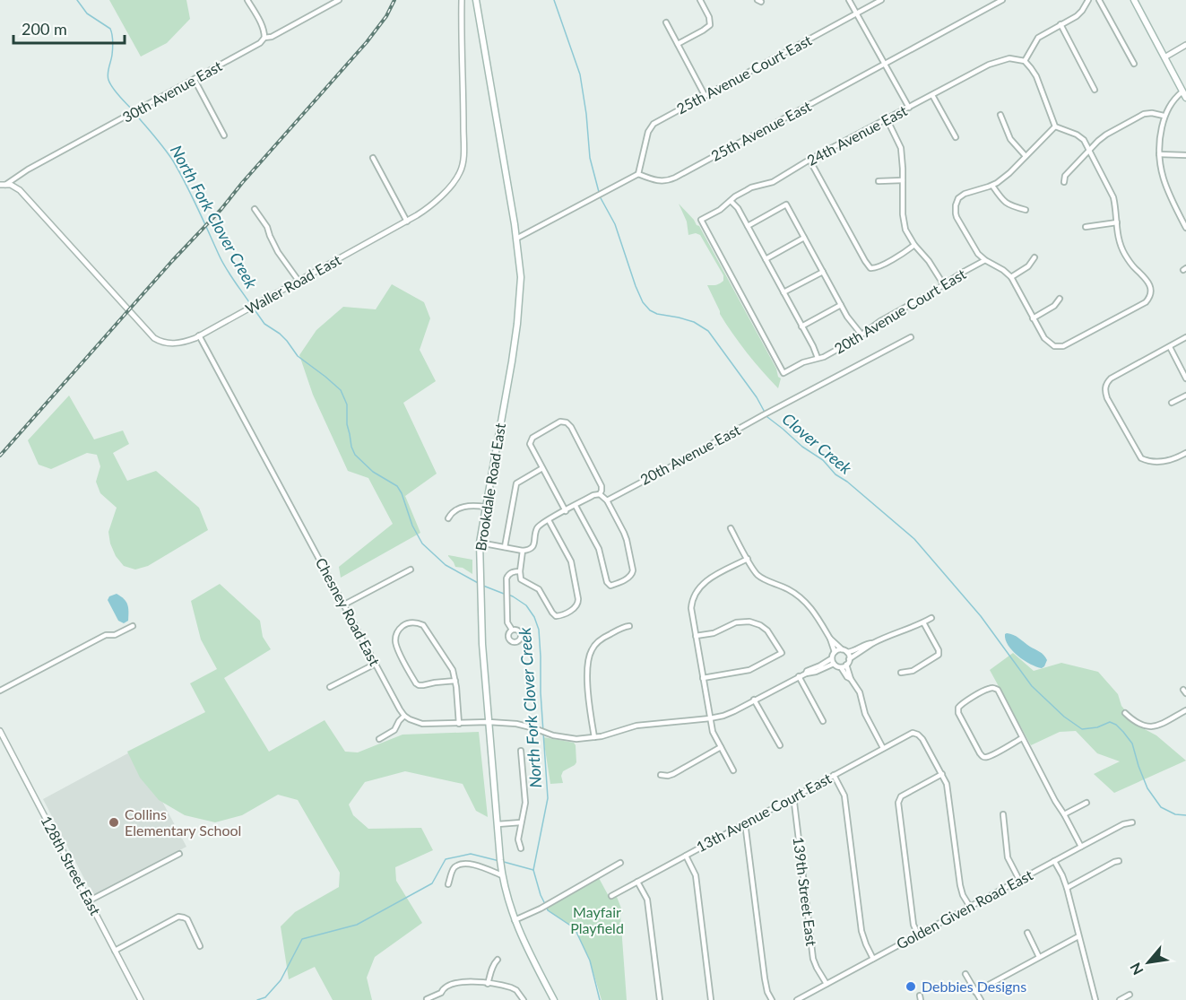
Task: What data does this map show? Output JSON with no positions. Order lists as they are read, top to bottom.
{
  "streets": {
    "main road": ["Brookdale Road East"],
    "street": [
      "25th Avenue Court East",
      "30th Avenue East",
      "25th Avenue East",
      "24th Avenue East",
      "Waller Road East",
      "20th Avenue Court East",
      "20th Avenue East",
      "Chesney Road East",
      "13th Avenue Court East",
      "128th Street East",
      "139th Street East",
      "Golden Given Road East"
    ]
  },
  "crossings": [
    ["25th Avenue Court East", "25th Avenue East"],
    ["30th Avenue East", "Waller Road East"],
    ["24th Avenue East", "20th Avenue Court East"],
    ["Waller Road East", "Chesney Road East"],
    ["13th Avenue Court East", "139th Street East"],
    ["139th Street East", "Golden Given Road East"]
  ],
  "water": ["North Fork Clover Creek", "Clover Creek"],
  "parks": ["Mayfair Playfield"],
  "places": ["Collins Elementary School", "Debbies Designs"],
  "scale_bar": "200 m",
  "north": "bottom left"
}
